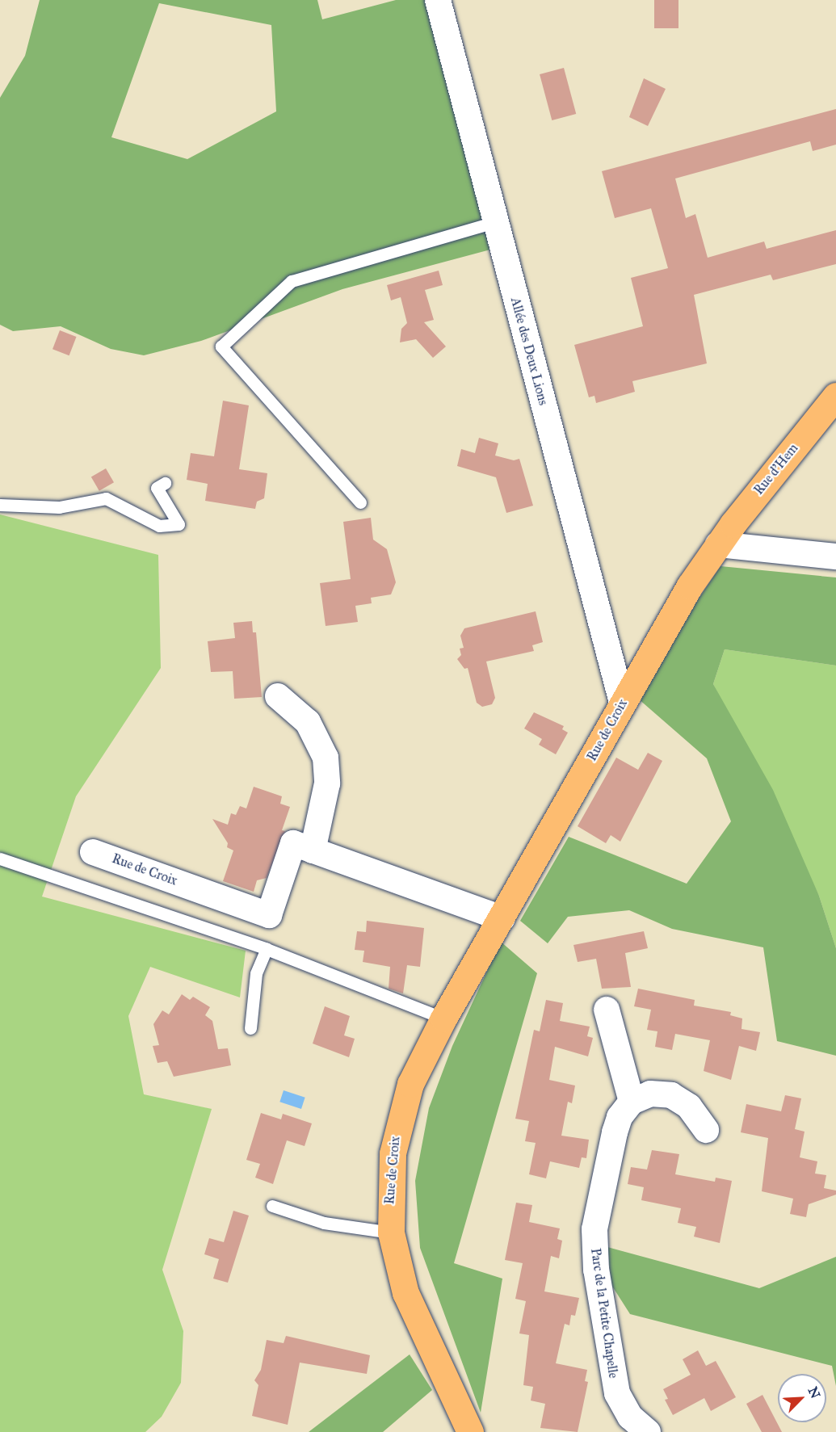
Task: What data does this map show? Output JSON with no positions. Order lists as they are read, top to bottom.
{
  "streets": {
    "main road": ["Rue d'Hem", "Rue de Croix"],
    "street": ["Allée des Deux Lions", "Parc de la Petite Chapelle"]
  },
  "crossings": [
    ["Allée des Deux Lions", "Rue de Croix"],
    ["Rue d'Hem", "Rue de Croix"]
  ],
  "north": "top right"
}
